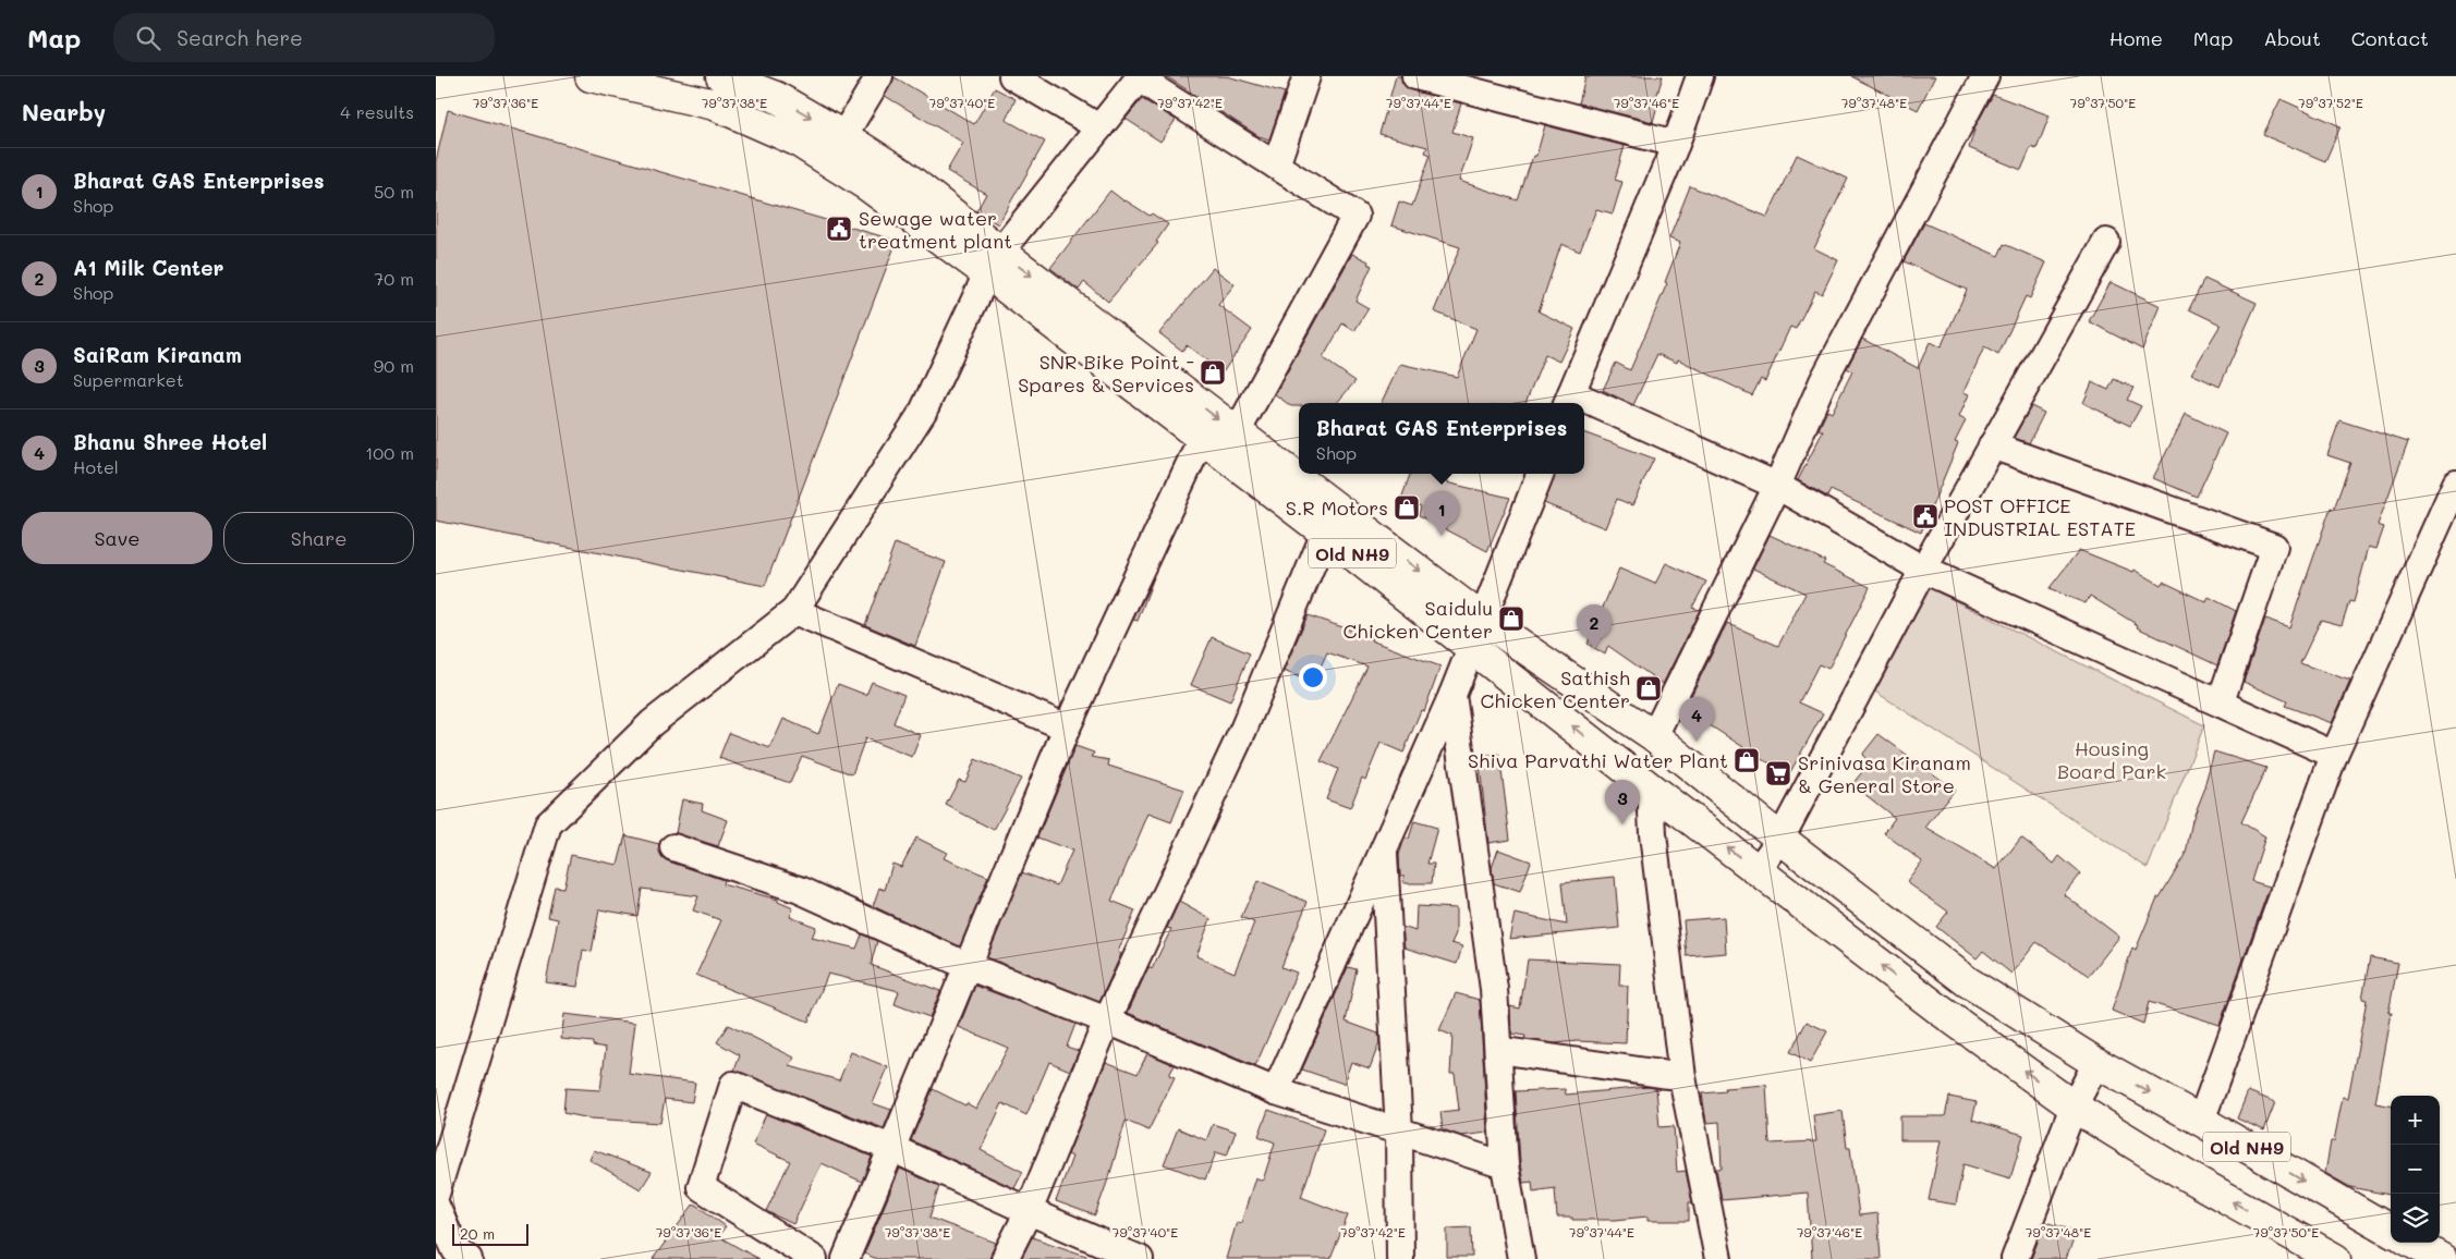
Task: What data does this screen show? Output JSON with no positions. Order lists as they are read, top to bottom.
{
  "streets": {
    "main road": ["Old NH9"]
  },
  "parks": ["Housing Board Park"],
  "places": {
    "public building": ["Sewage water treatment plant", "POST OFFICE INDUSTRIAL ESTATE"],
    "shop": [
      "SNR Bike Point - Spares & Services",
      "S.R Motors",
      "Saidulu Chicken Center",
      "Sathish Chicken Center",
      "Shiva Parvathi Water Plant"
    ],
    "supermarket": ["Srinivasa Kiranam & General Store"]
  },
  "scale_bar": "20 m",
  "page": {
    "header": "Map",
    "search": "Search here",
    "nav": [
      "Home",
      "Map",
      "About",
      "Contact"
    ],
    "heading": ["Nearby", "4 results"],
    "list": [
      {
        "mark": "1",
        "name": "Bharat GAS Enterprises",
        "note": "Shop",
        "value": "50 m"
      },
      {
        "mark": "2",
        "name": "A1 Milk Center",
        "note": "Shop",
        "value": "70 m"
      },
      {
        "mark": "3",
        "name": "SaiRam Kiranam",
        "note": "Supermarket",
        "value": "90 m"
      },
      {
        "mark": "4",
        "name": "Bhanu Shree Hotel",
        "note": "Hotel",
        "value": "100 m"
      }
    ],
    "popup": ["Bharat GAS Enterprises", "Shop"],
    "pins": [
      "1",
      "2",
      "4",
      "3"
    ],
    "buttons": ["Save", "Share"],
    "map_buttons": ["+", "−"],
    "scale": "20 m"
  },
  "coordinates": [
    "79°37'36\"E",
    "79°37'38\"E",
    "79°37'40\"E",
    "79°37'42\"E",
    "79°37'44\"E",
    "79°37'46\"E",
    "79°37'48\"E",
    "79°37'50\"E",
    "79°37'52\"E"
  ]
}
